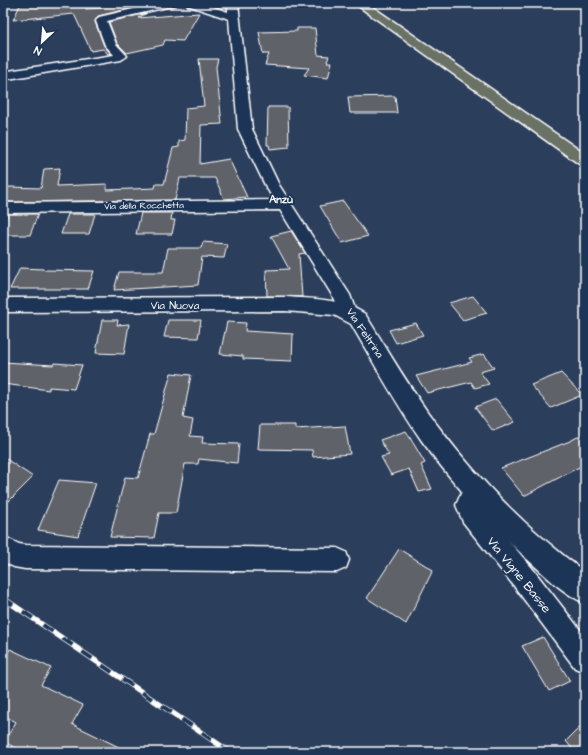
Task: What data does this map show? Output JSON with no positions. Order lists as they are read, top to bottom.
{
  "streets": {
    "street": [
      "Via della Rocchetta",
      "Via Nuova",
      "Via Feltrina",
      "Via Vigne Basse"
    ]
  },
  "crossings": [
    ["Via della Rocchetta", "Via Feltrina"],
    ["Via Nuova", "Via Feltrina"],
    ["Via Feltrina", "Via Vigne Basse"]
  ],
  "districts": ["Anzù"],
  "north": "bottom left"
}
